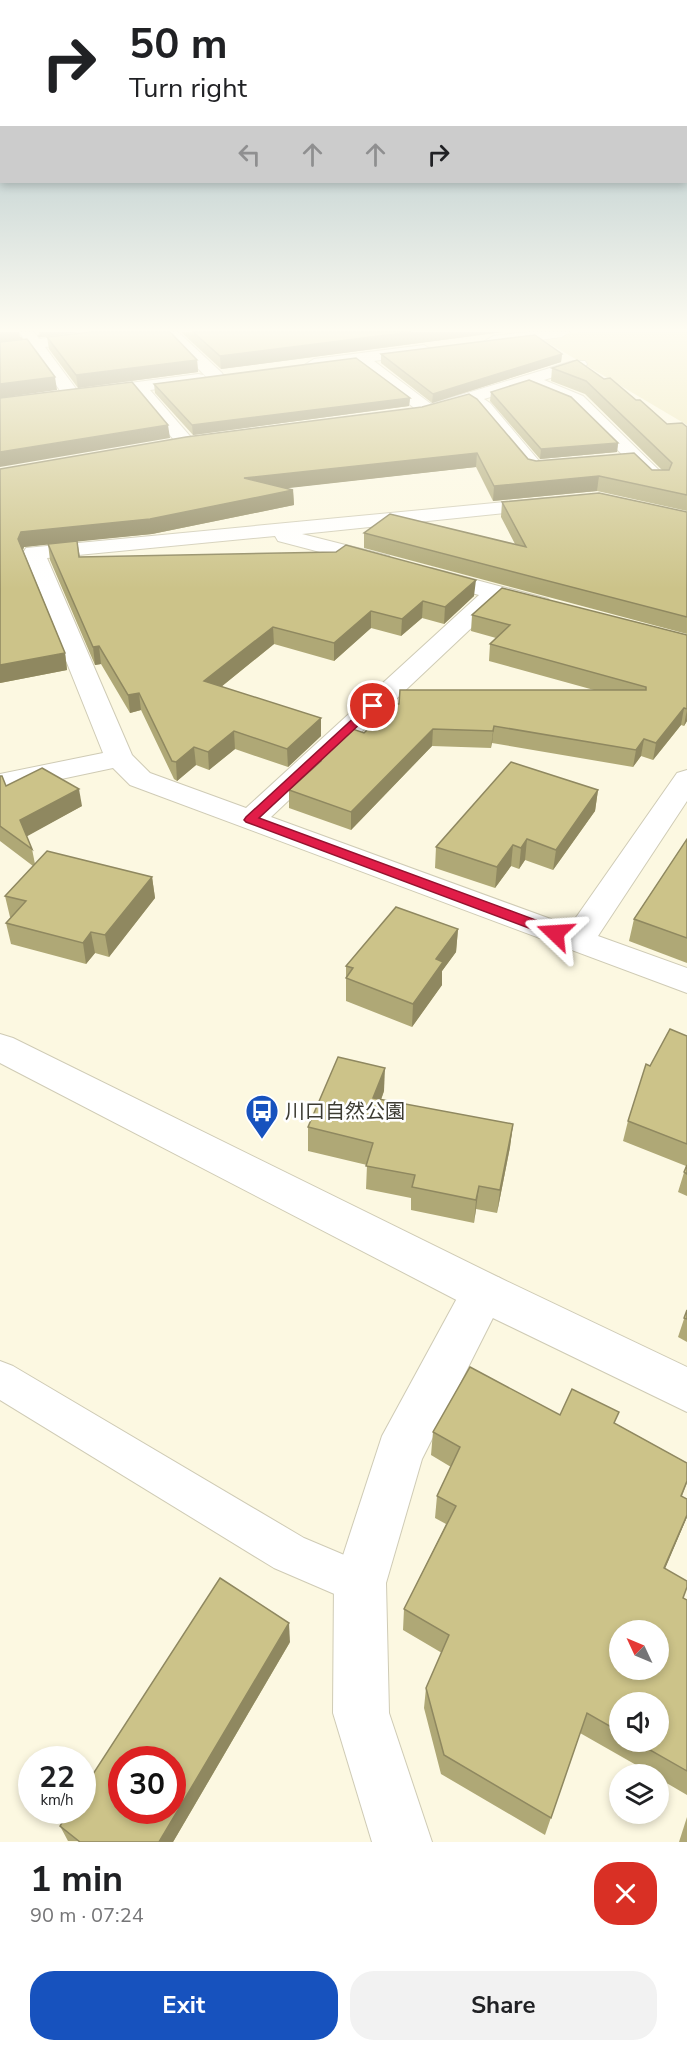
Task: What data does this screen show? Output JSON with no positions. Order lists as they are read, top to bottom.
{
  "places": {
    "bus stop": ["川口自然公園"]
  },
  "north": "top left",
  "page": {
    "turn": ["50 m", "Turn right"],
    "speed": "22 km/h",
    "limit": "30",
    "heading": ["1 min", "90 m · 07:24"],
    "buttons": ["Exit", "Share"]
  }
}
